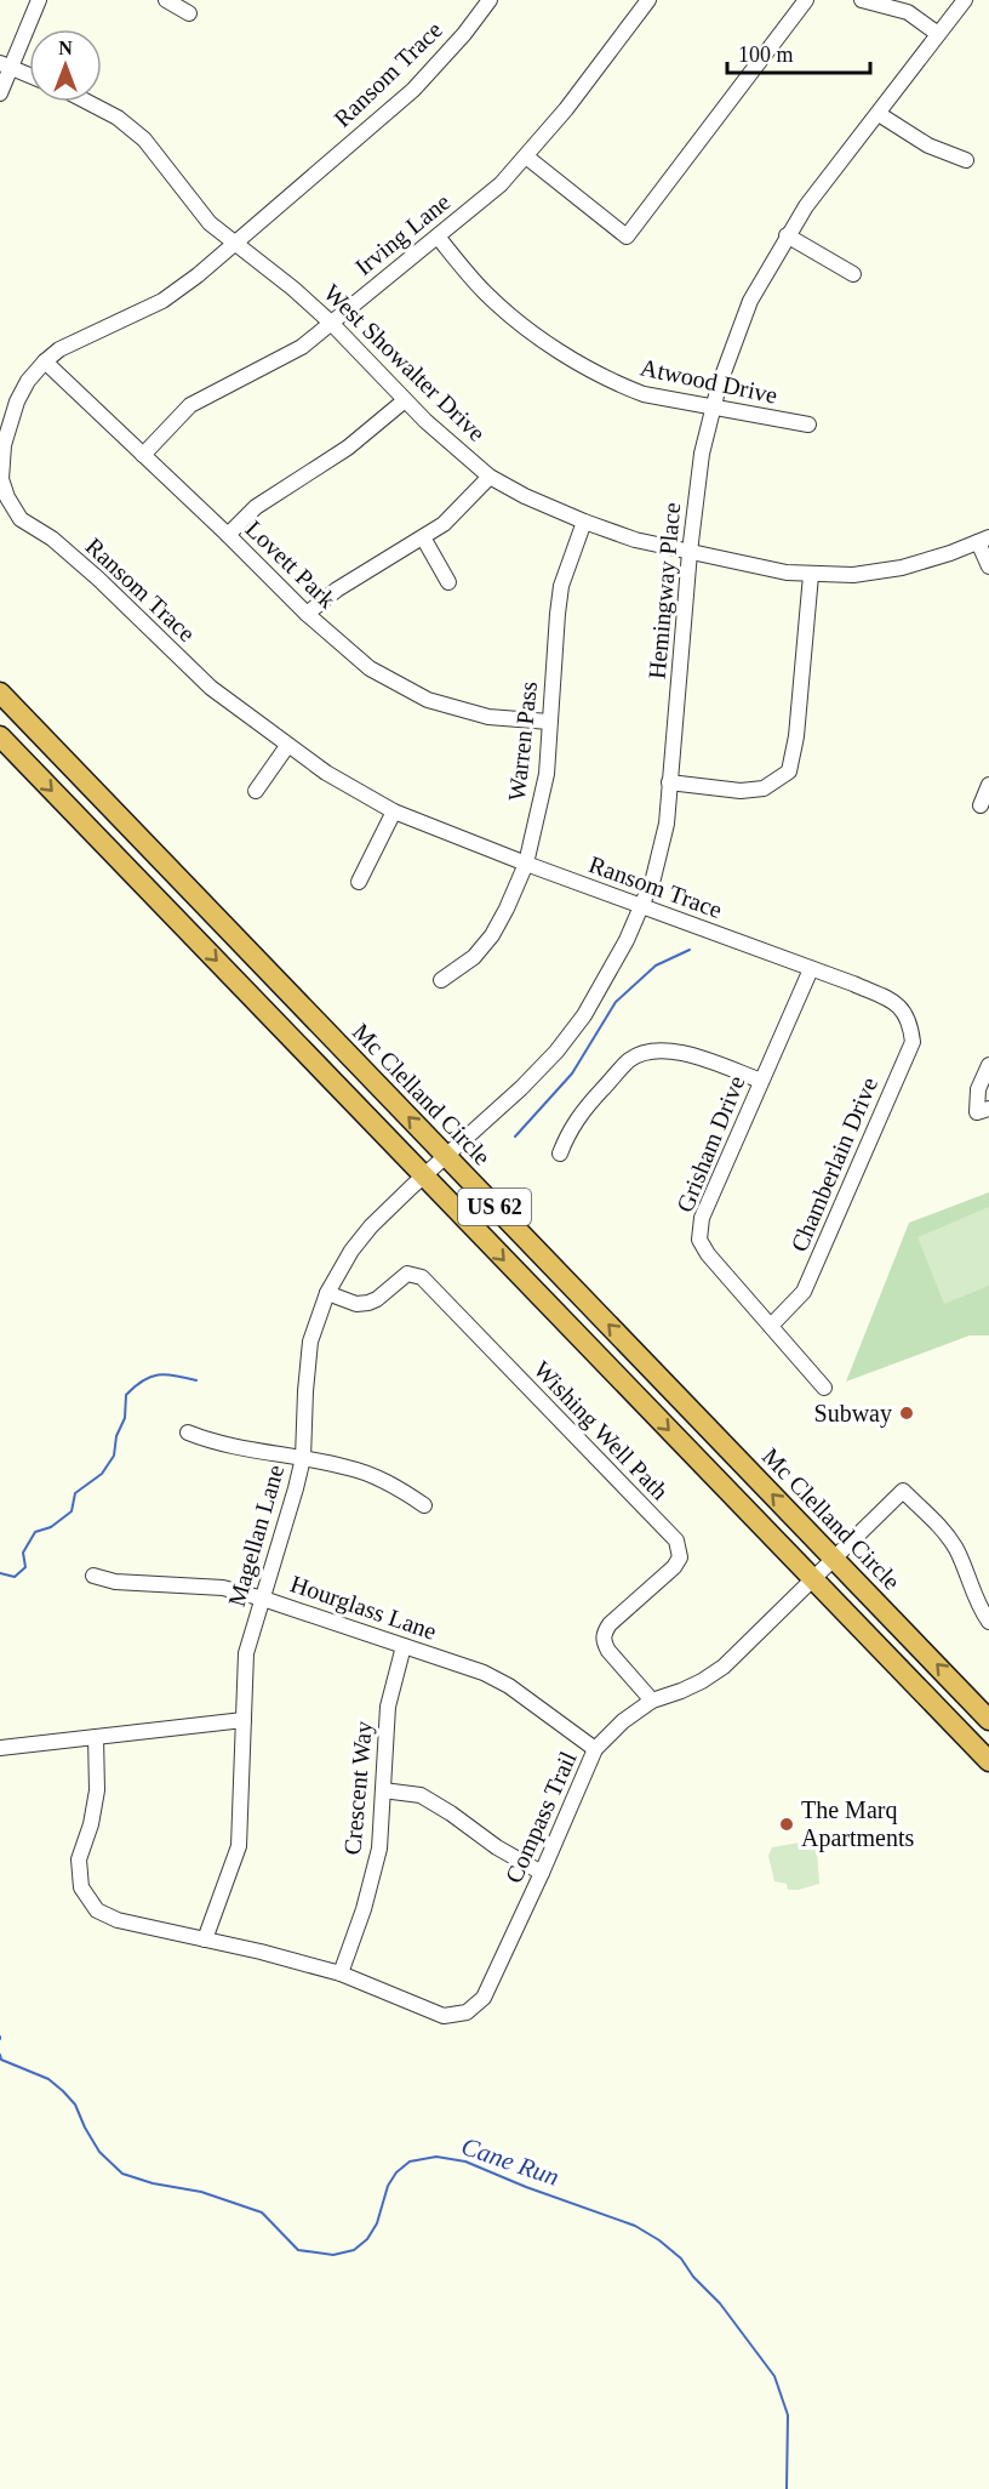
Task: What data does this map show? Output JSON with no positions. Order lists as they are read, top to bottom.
{
  "streets": {
    "highway": ["Mc Clelland Circle", "US 62"],
    "street": [
      "Ransom Trace",
      "Irving Lane",
      "West Showalter Drive",
      "Atwood Drive",
      "Lovett Park",
      "Hemingway Place",
      "Warren Pass",
      "Grisham Drive",
      "Chamberlain Drive",
      "Wishing Well Path",
      "Magellan Lane",
      "Hourglass Lane",
      "Crescent Way",
      "Compass Trail"
    ]
  },
  "crossings": [
    ["Ransom Trace", "West Showalter Drive"],
    ["Ransom Trace", "Lovett Park"],
    ["Ransom Trace", "Hemingway Place"],
    ["Ransom Trace", "Warren Pass"],
    ["Ransom Trace", "Grisham Drive"],
    ["Ransom Trace", "Chamberlain Drive"],
    ["Irving Lane", "West Showalter Drive"],
    ["Irving Lane", "Atwood Drive"],
    ["Irving Lane", "Lovett Park"],
    ["West Showalter Drive", "Hemingway Place"],
    ["West Showalter Drive", "Warren Pass"],
    ["Atwood Drive", "Hemingway Place"],
    ["Lovett Park", "Warren Pass"],
    ["Hemingway Place", "Mc Clelland Circle"],
    ["Hemingway Place", "US 62"],
    ["Hemingway Place", "Magellan Lane"],
    ["Mc Clelland Circle", "Compass Trail"],
    ["Grisham Drive", "Chamberlain Drive"],
    ["US 62", "Magellan Lane"],
    ["US 62", "Compass Trail"],
    ["Wishing Well Path", "Magellan Lane"],
    ["Wishing Well Path", "Compass Trail"],
    ["Magellan Lane", "Hourglass Lane"],
    ["Hourglass Lane", "Crescent Way"],
    ["Hourglass Lane", "Compass Trail"],
    ["Crescent Way", "Compass Trail"]
  ],
  "water": ["Cane Run"],
  "places": ["Subway", "The Marq Apartments"],
  "scale_bar": "100 m",
  "north": "top"
}
